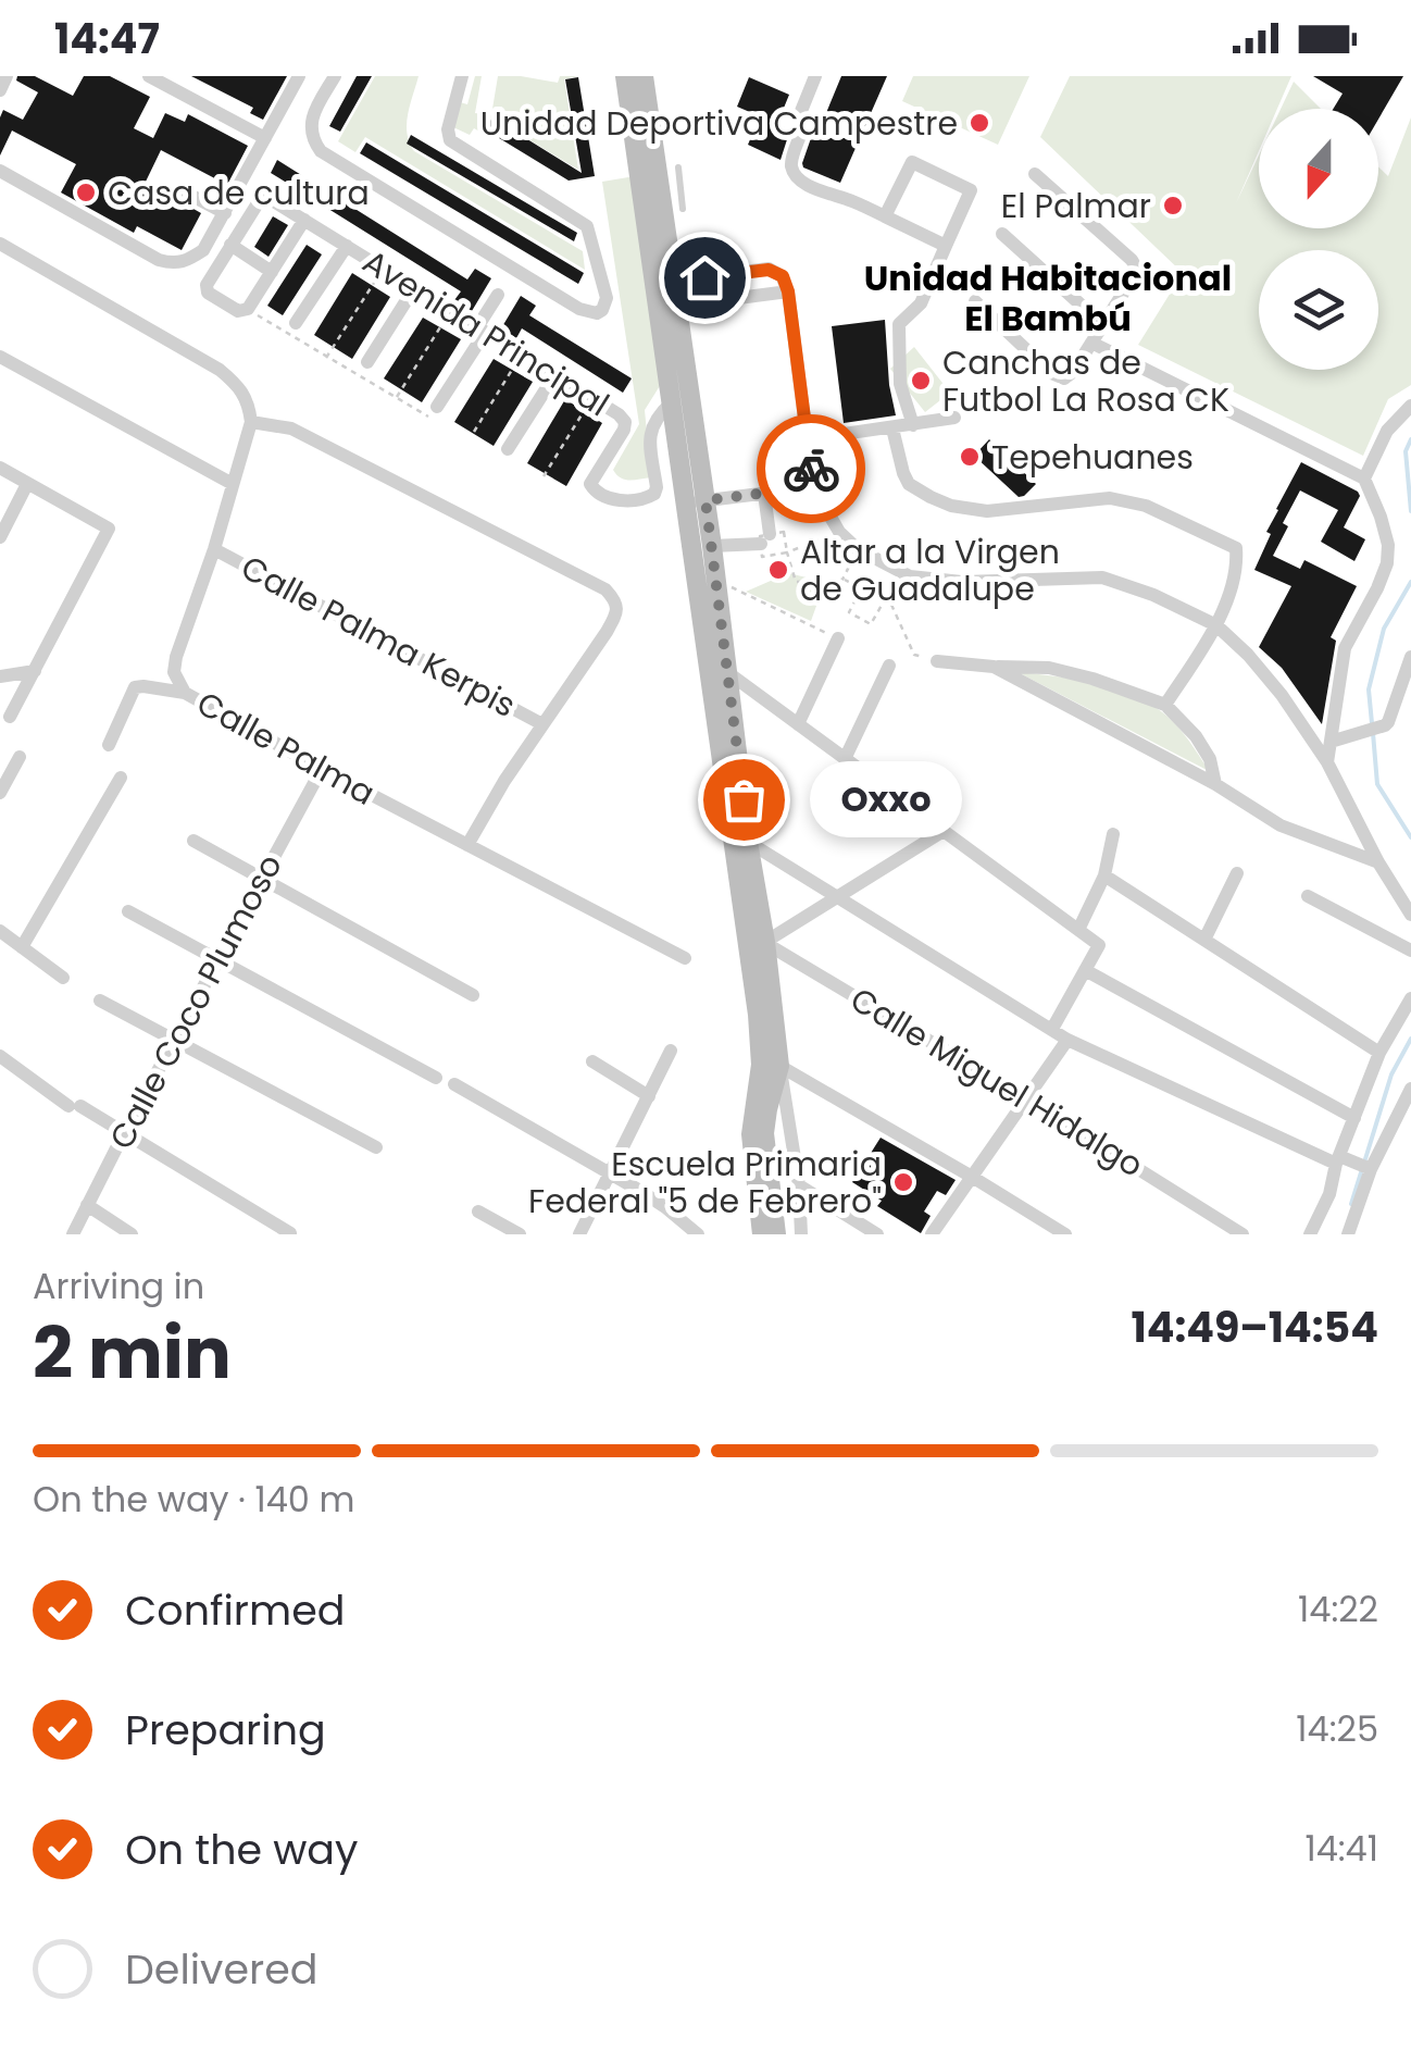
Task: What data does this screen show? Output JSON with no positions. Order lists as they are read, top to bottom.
{
  "streets": {
    "street": [
      "Avenida Principal",
      "Calle Palma Kerpis",
      "Calle Palma",
      "Calle Coco Plumoso",
      "Calle Miguel Hidalgo"
    ]
  },
  "crossings": [
    ["Calle Palma Kerpis", "Calle Palma"],
    ["Calle Palma", "Calle Coco Plumoso"]
  ],
  "districts": ["Unidad Habitacional El Bambú"],
  "places": [
    "Unidad Deportiva Campestre",
    "Casa de cultura",
    "El Palmar",
    "Canchas de Futbol La Rosa CK",
    "Tepehuanes",
    "Altar a la Virgen de Guadalupe",
    "Oxxo",
    "Escuela Primaria Federal \"5 de Febrero\""
  ],
  "north": "bottom",
  "page": {
    "status": "14:47",
    "bubble": "Oxxo",
    "heading": ["2 min", "Arriving in", "14:49–14:54"],
    "bar": "On the way · 140 m",
    "list": [
      ["Confirmed", "14:22"],
      ["Preparing", "14:25"],
      ["On the way", "14:41"],
      "Delivered"
    ]
  }
}
